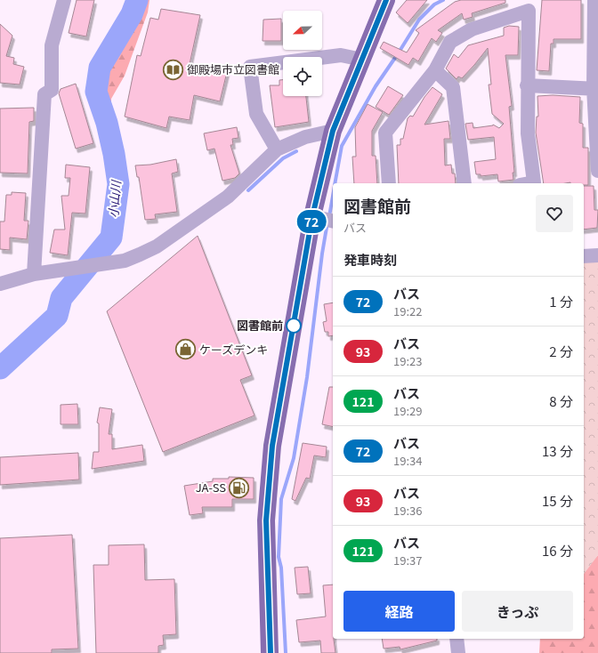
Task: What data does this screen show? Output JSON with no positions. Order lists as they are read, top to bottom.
{
  "water": ["小山川"],
  "places": {
    "library": ["御殿場市立図書館"],
    "other": ["図書館前"],
    "shop": ["ケーズデンキ"],
    "fuel station": ["JA-SS"]
  },
  "lines": ["bus line 72"],
  "north": "left",
  "page": {
    "on_map": "72",
    "heading": [
      ["図書館前", "バス"],
      "発車時刻"
    ],
    "list": [
      {
        "mark": "72",
        "name": "バス",
        "note": "19:22",
        "value": "1 分"
      },
      {
        "mark": "93",
        "name": "バス",
        "note": "19:23",
        "value": "2 分"
      },
      {
        "mark": "121",
        "name": "バス",
        "note": "19:29",
        "value": "8 分"
      },
      {
        "mark": "72",
        "name": "バス",
        "note": "19:34",
        "value": "13 分"
      },
      {
        "mark": "93",
        "name": "バス",
        "note": "19:36",
        "value": "15 分"
      },
      {
        "mark": "121",
        "name": "バス",
        "note": "19:37",
        "value": "16 分"
      }
    ],
    "buttons": ["経路", "きっぷ"]
  }
}
